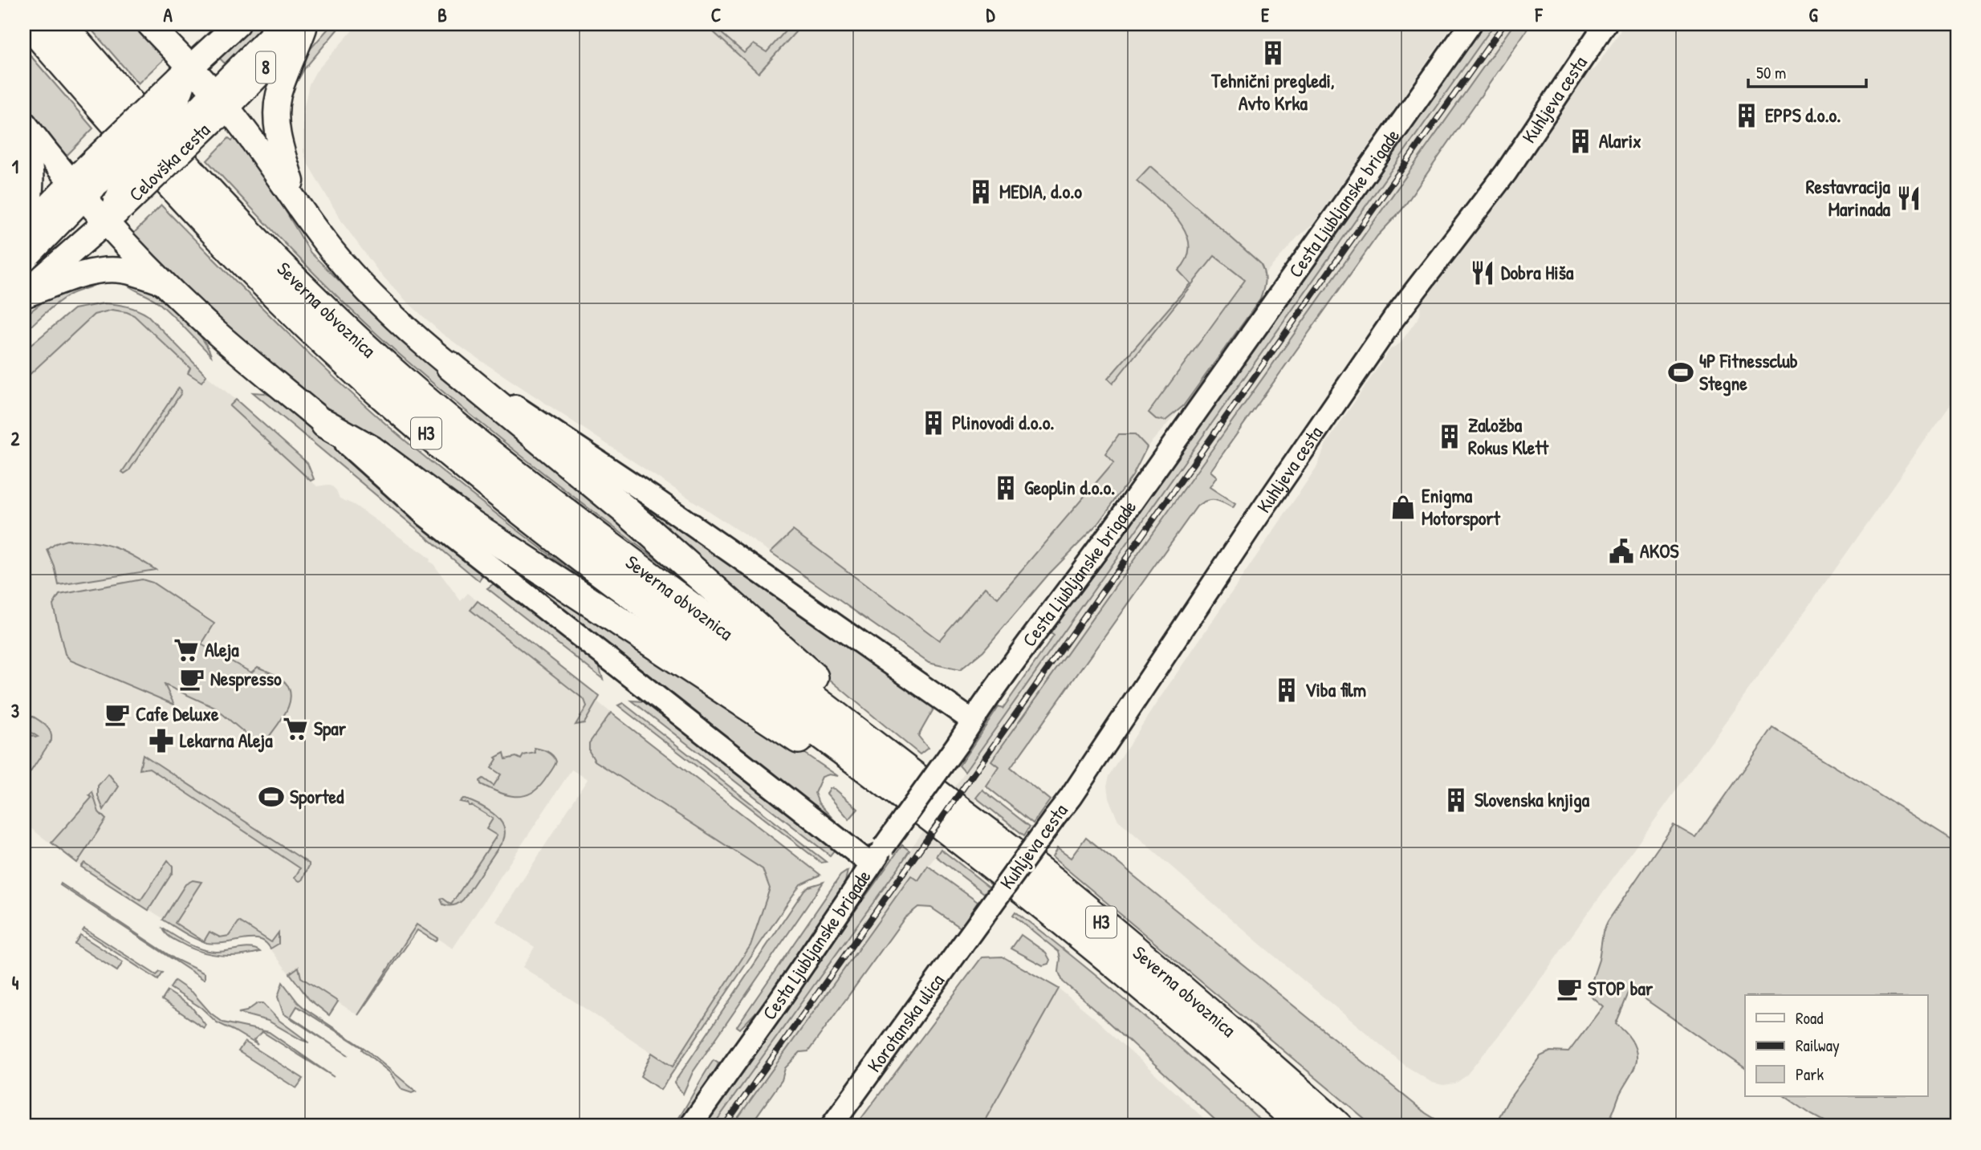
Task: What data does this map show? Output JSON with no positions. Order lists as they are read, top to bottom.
{
  "streets": {
    "highway": ["Severna obvoznica", "H3"],
    "main road": ["8", "Celovška cesta"],
    "street": ["Kuhljeva cesta", "Cesta Ljubljanske brigade", "Korotanska ulica"]
  },
  "crossings": [
    ["Kuhljeva cesta", "Korotanska ulica"]
  ],
  "places": {
    "building": [
      "Tehnični pregledi, Avto Krka",
      "EPPS d.o.o.",
      "Alarix",
      "MEDIA, d.o.o",
      "Plinovodi d.o.o.",
      "Založba Rokus Klett",
      "Geoplin d.o.o.",
      "Viba film",
      "Slovenska knjiga"
    ],
    "restaurant": ["Restavracija Marinada", "Dobra Hiša"],
    "sports": ["4P Fitnessclub Stegne", "Sported"],
    "shop": ["Enigma Motorsport"],
    "public building": ["AKOS"],
    "supermarket": ["Aleja", "Spar"],
    "cafe": ["Nespresso", "Cafe Deluxe", "STOP bar"],
    "pharmacy": ["Lekarna Aleja"]
  },
  "legend": ["Road", "Railway", "Park"],
  "scale_bar": "50 m",
  "grid": {
    "columns": [
      "A",
      "B",
      "C",
      "D",
      "E",
      "F",
      "G"
    ],
    "rows": [
      "1",
      "2",
      "3",
      "4"
    ]
  }
}
